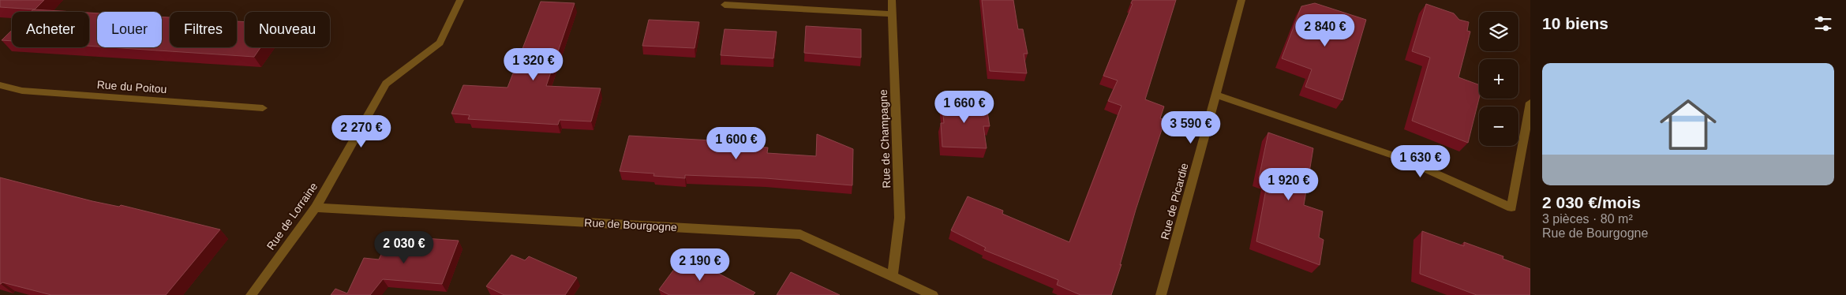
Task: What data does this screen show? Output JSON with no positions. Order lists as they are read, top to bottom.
{
  "streets": {
    "street": [
      "Rue du Poitou",
      "Rue de Champagne",
      "Rue de Picardie",
      "Rue de Lorraine",
      "Rue de Bourgogne"
    ]
  },
  "crossings": [
    ["Rue de Champagne", "Rue de Bourgogne"],
    ["Rue de Lorraine", "Rue de Bourgogne"]
  ],
  "page": {
    "heading": "10 biens",
    "map_buttons": ["+", "−"],
    "chip": [
      "Acheter",
      "Louer",
      "Filtres",
      "Nouveau"
    ],
    "price": [
      "2 840 €",
      "1 320 €",
      "1 660 €",
      "3 590 €",
      "2 270 €",
      "1 600 €",
      "1 630 €",
      "1 920 €",
      "2 030 €",
      "2 190 €"
    ],
    "list": [
      {
        "name": "2 030 €/mois",
        "note": "3 pièces · 80 m² · Rue de Bourgogne"
      }
    ]
  }
}
